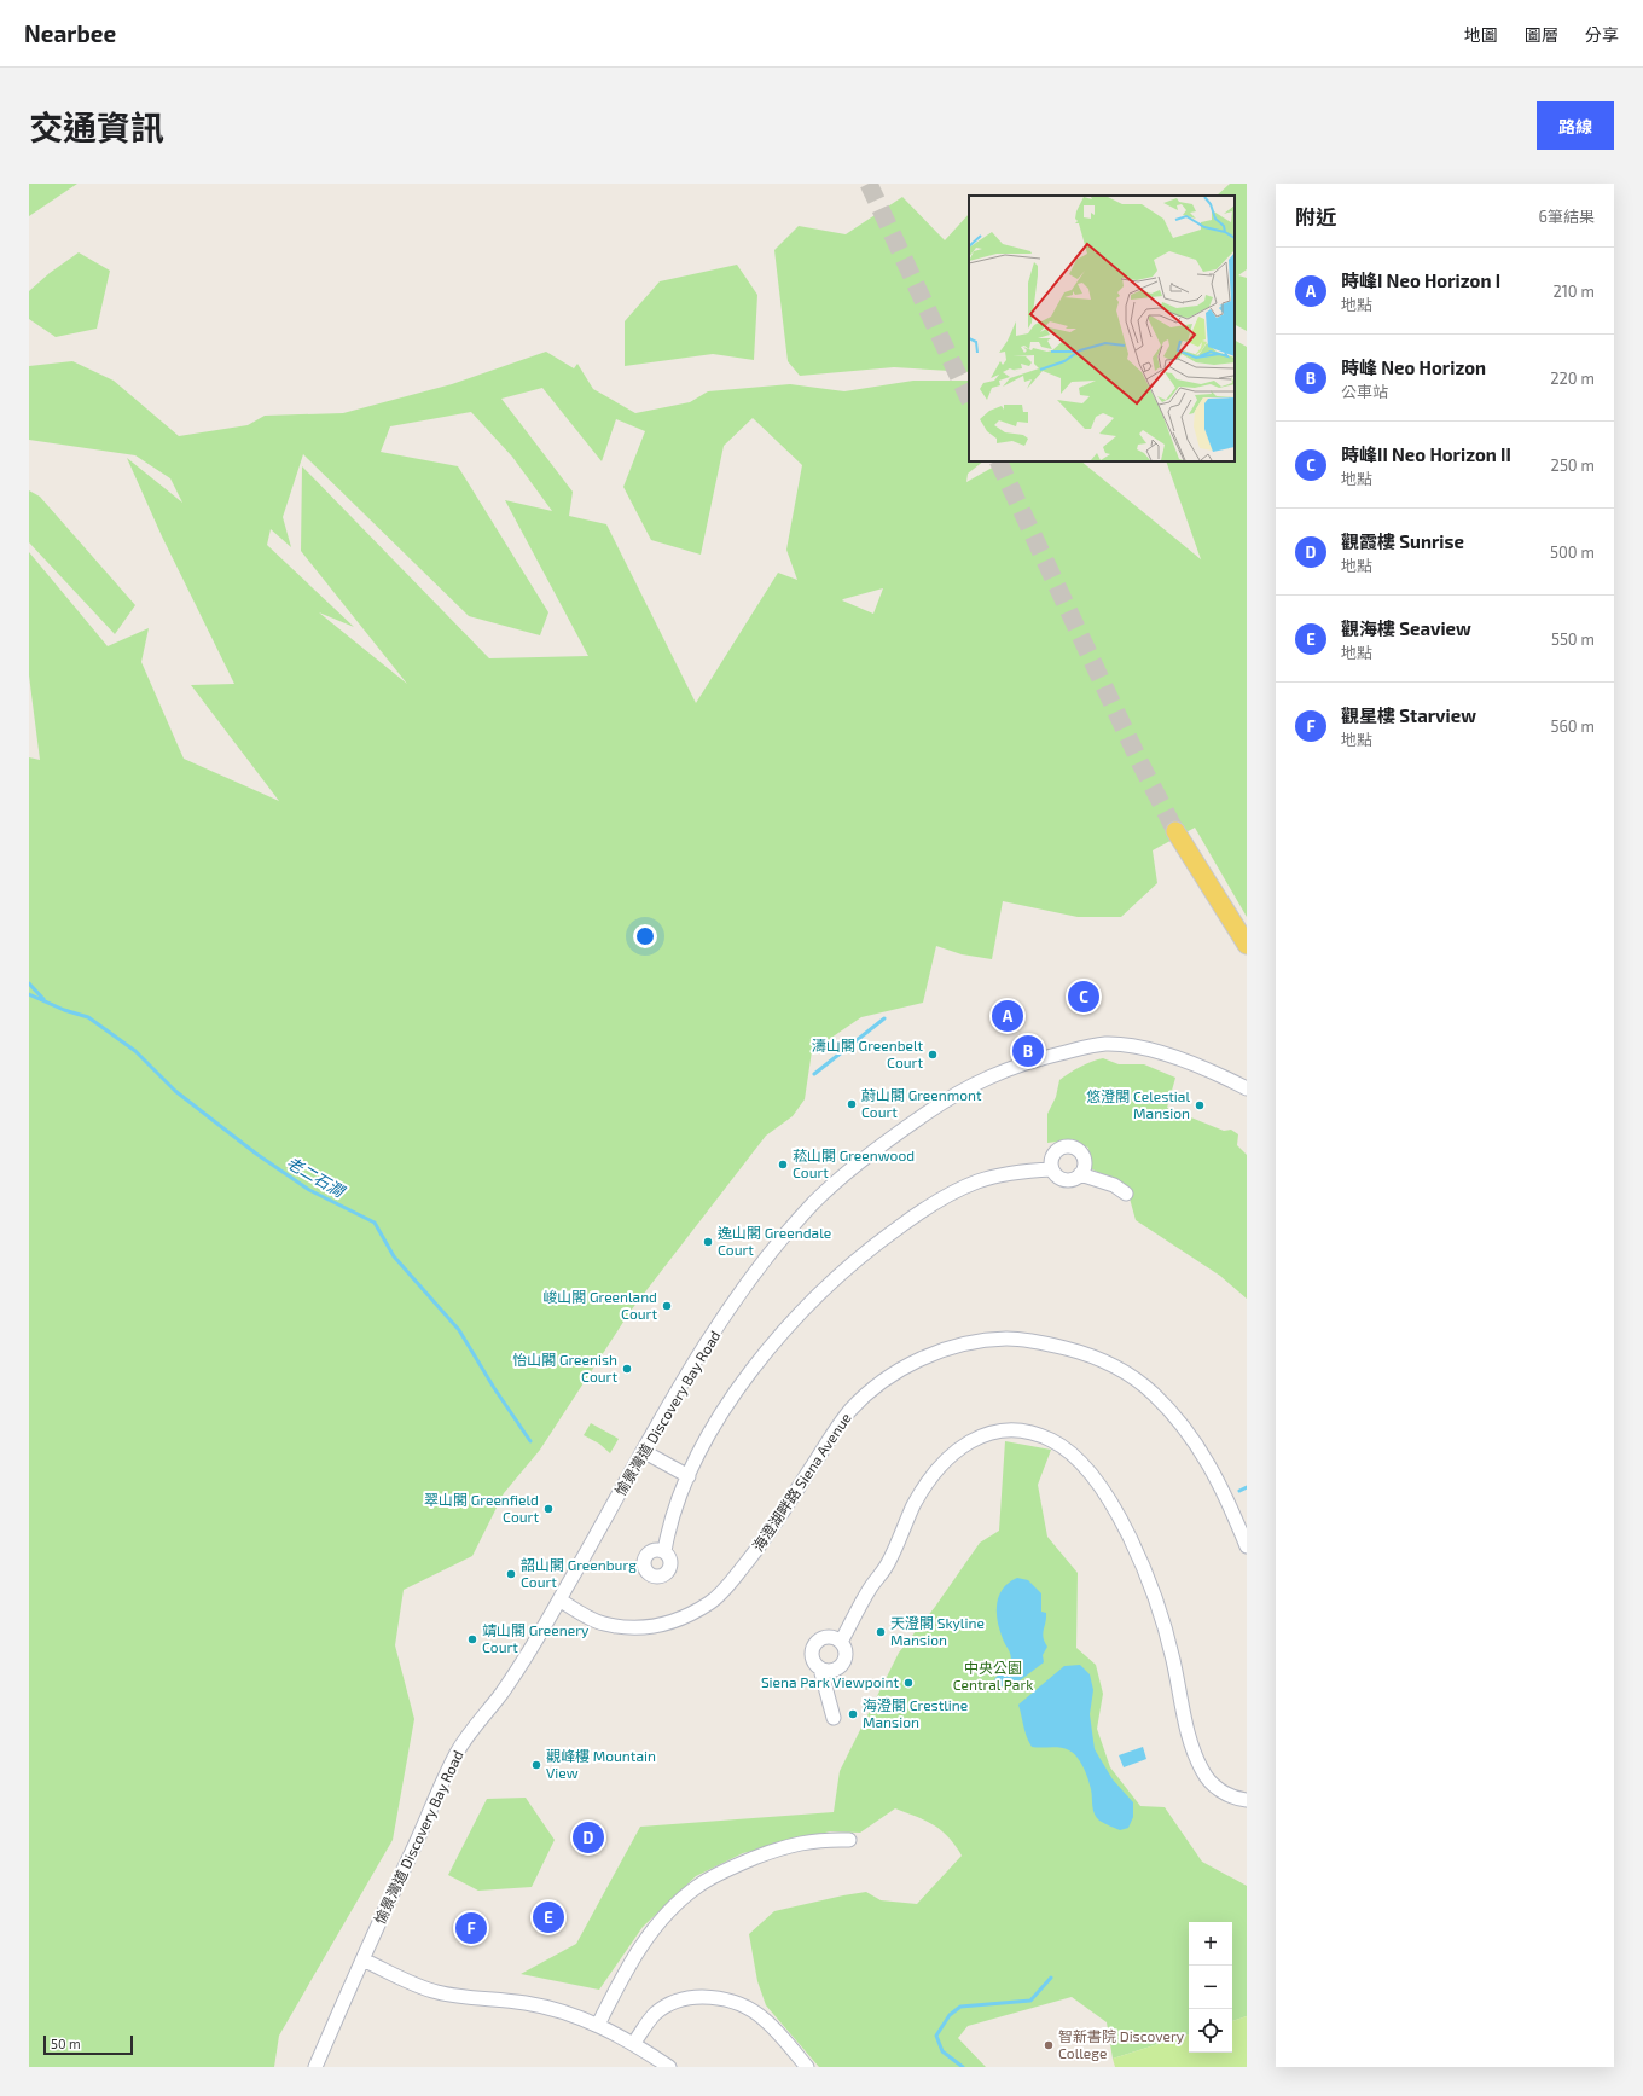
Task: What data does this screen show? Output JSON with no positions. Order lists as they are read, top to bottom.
{
  "streets": {
    "street": ["愉景灣道 Discovery Bay Road", "海澄湖畔路 Siena Avenue"]
  },
  "crossings": [
    ["愉景灣道 Discovery Bay Road", "海澄湖畔路 Siena Avenue"]
  ],
  "water": ["老二石澗"],
  "parks": ["中央公園 Central Park"],
  "places": [
    "濤山閣 Greenbelt Court",
    "蔚山閣 Greenmont Court",
    "悠澄閣 Celestial Mansion",
    "菘山閣 Greenwood Court",
    "逸山閣 Greendale Court",
    "峻山閣 Greenland Court",
    "怡山閣 Greenish Court",
    "翠山閣 Greenfield Court",
    "韶山閣 Greenburg Court",
    "天澄閣 Skyline Mansion",
    "靖山閣 Greenery Court",
    "Siena Park Viewpoint",
    "海澄閣 Crestline Mansion",
    "觀峰樓 Mountain View",
    "智新書院 Discovery College"
  ],
  "scale_bar": "50 m",
  "page": {
    "header": "Nearbee",
    "nav": ["地圖", "圖層", "分享"],
    "title": "交通資訊",
    "buttons": "路線",
    "heading": ["附近", "6筆結果"],
    "list": [
      {
        "mark": "A",
        "name": "時峰I Neo Horizon I",
        "note": "地點",
        "value": "210 m"
      },
      {
        "mark": "B",
        "name": "時峰 Neo Horizon",
        "note": "公車站",
        "value": "220 m"
      },
      {
        "mark": "C",
        "name": "時峰II Neo Horizon II",
        "note": "地點",
        "value": "250 m"
      },
      {
        "mark": "D",
        "name": "觀霞樓 Sunrise",
        "note": "地點",
        "value": "500 m"
      },
      {
        "mark": "E",
        "name": "觀海樓 Seaview",
        "note": "地點",
        "value": "550 m"
      },
      {
        "mark": "F",
        "name": "觀星樓 Starview",
        "note": "地點",
        "value": "560 m"
      }
    ],
    "pins": [
      "C",
      "A",
      "B",
      "D",
      "E",
      "F"
    ],
    "map_buttons": ["+", "−"],
    "scale": "50 m"
  }
}
